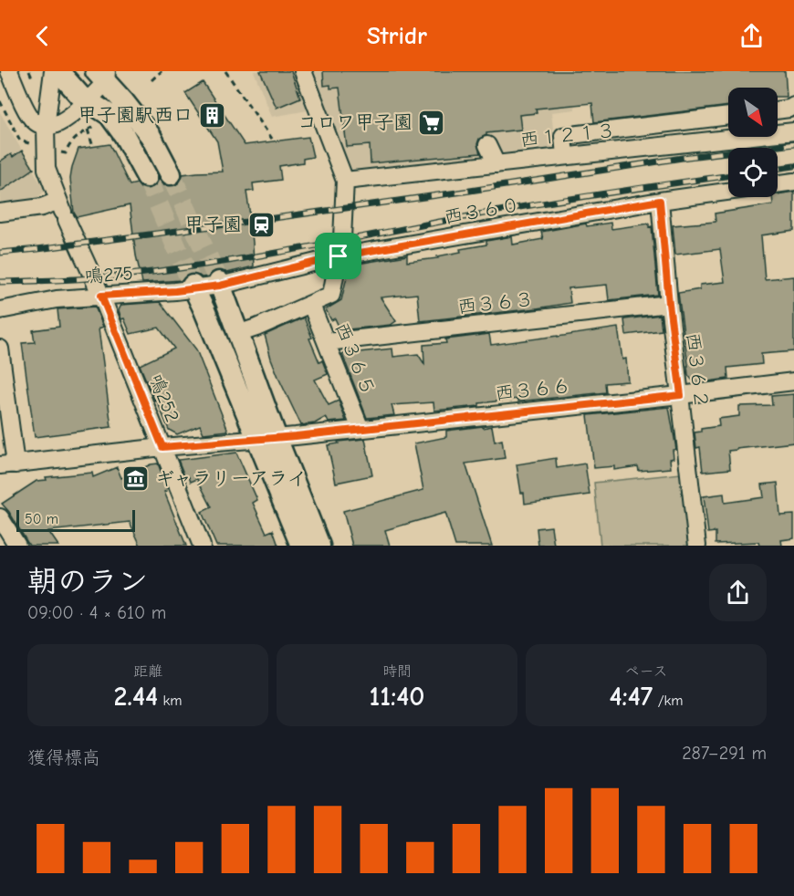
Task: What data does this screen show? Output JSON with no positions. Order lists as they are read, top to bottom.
{
  "streets": {
    "street": [
      "西１２１３",
      "西３６０",
      "鳴275",
      "西３６３",
      "西３６５",
      "西３６２",
      "西３６６",
      "鳴252"
    ]
  },
  "crossings": [
    ["西３６０", "鳴275"],
    ["西３６０", "西３６２"],
    ["鳴275", "鳴252"],
    ["西３６３", "西３６５"],
    ["西３６３", "西３６２"],
    ["西３６５", "西３６６"],
    ["西３６２", "西３６６"],
    ["西３６６", "鳴252"]
  ],
  "places": {
    "building": ["甲子園駅西口"],
    "supermarket": ["コロワ甲子園"],
    "station": ["甲子園"],
    "museum": ["ギャラリーアライ"]
  },
  "scale_bar": "50 m",
  "north": "bottom right",
  "page": {
    "header": "Stridr",
    "scale": "50 m",
    "heading": ["朝のラン", "09:00 · 4 × 610 m"],
    "stats": [
      ["距離", "2.44 km"],
      ["時間", "11:40"],
      ["ペース", "4:47 /km"]
    ],
    "chart": ["獲得標高", "287–291 m"]
  }
}
